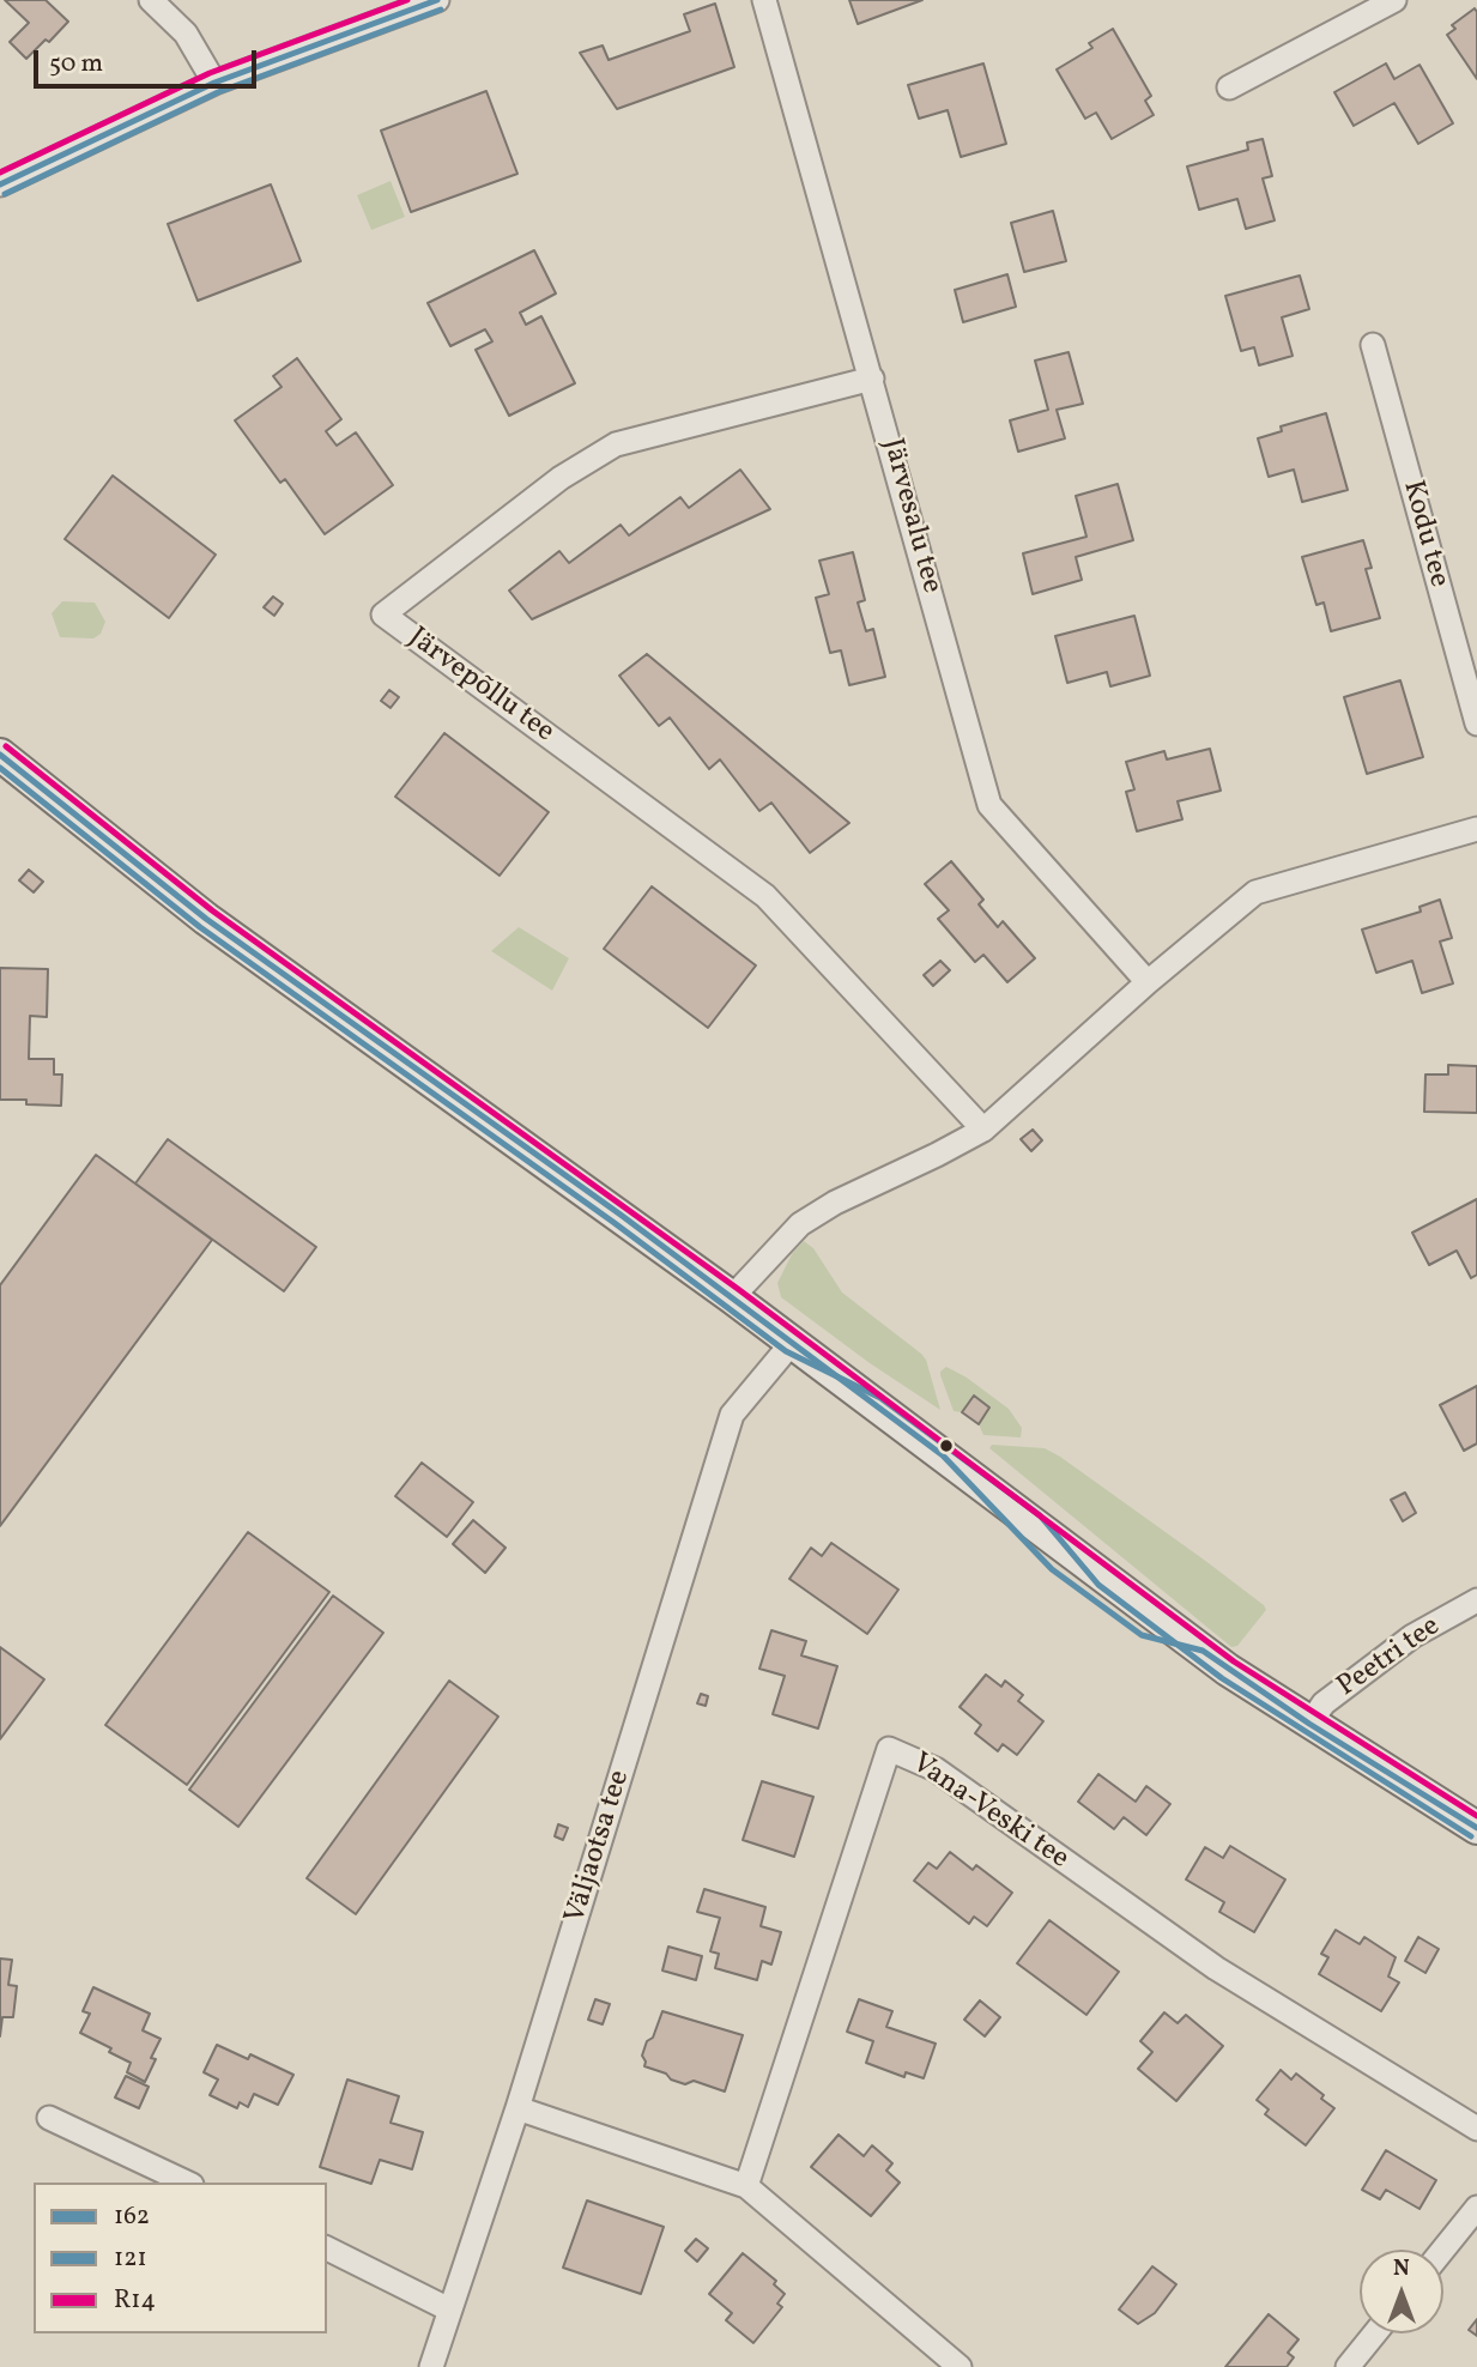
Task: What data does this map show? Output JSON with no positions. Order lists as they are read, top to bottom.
{
  "streets": {
    "street": [
      "Järvesalu tee",
      "Kodu tee",
      "Järvepõllu tee",
      "Peetri tee",
      "Vana-Veski tee",
      "Väljaotsa tee"
    ]
  },
  "crossings": [
    ["Järvesalu tee", "Järvepõllu tee"]
  ],
  "lines": ["transit line 162", "transit line R14", "transit line 121"],
  "legend": ["162", "121", "R14"],
  "scale_bar": "50 m",
  "north": "top"
}
